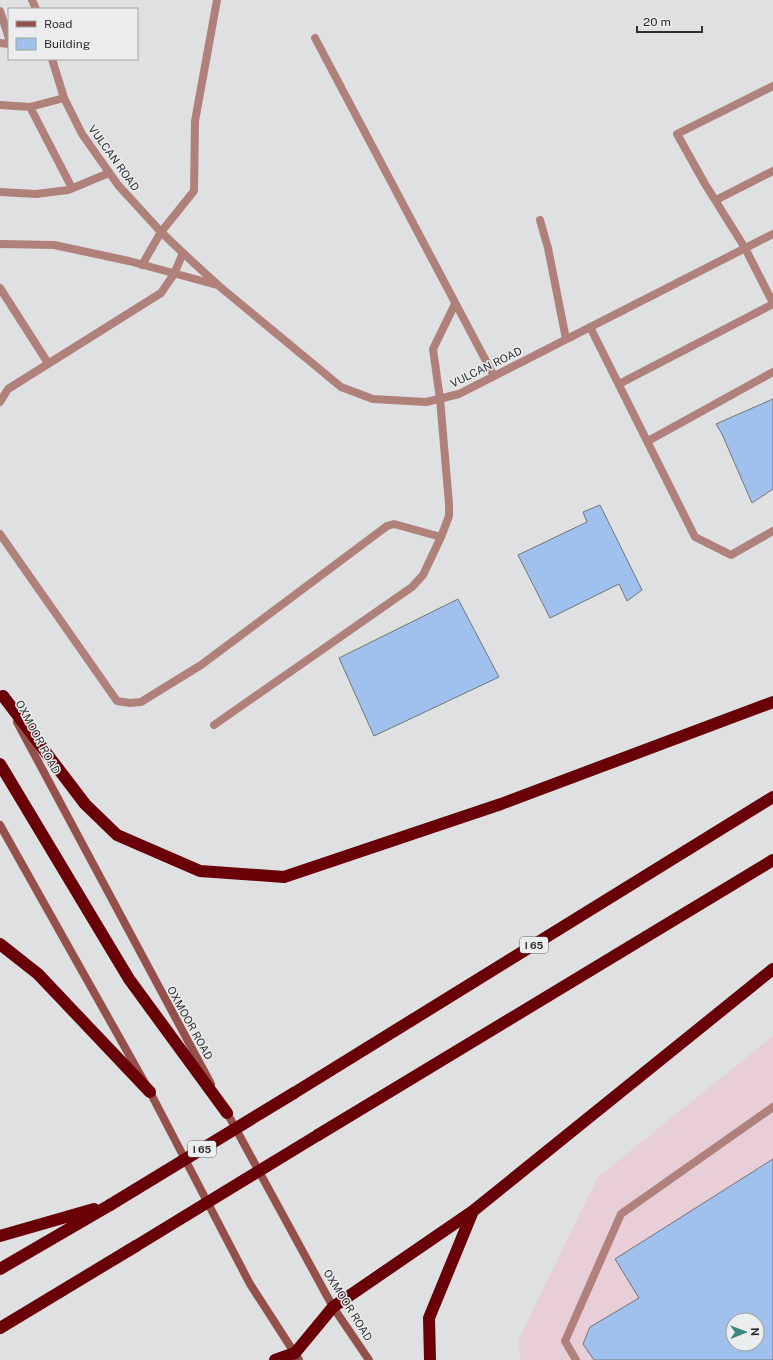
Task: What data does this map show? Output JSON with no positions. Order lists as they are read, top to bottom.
{
  "streets": {
    "highway": ["I 65"],
    "main road": ["OXMOOR ROAD"],
    "street": ["VULCAN ROAD"]
  },
  "legend": ["Road", "Building"],
  "scale_bar": "20 m",
  "north": "right"
}
